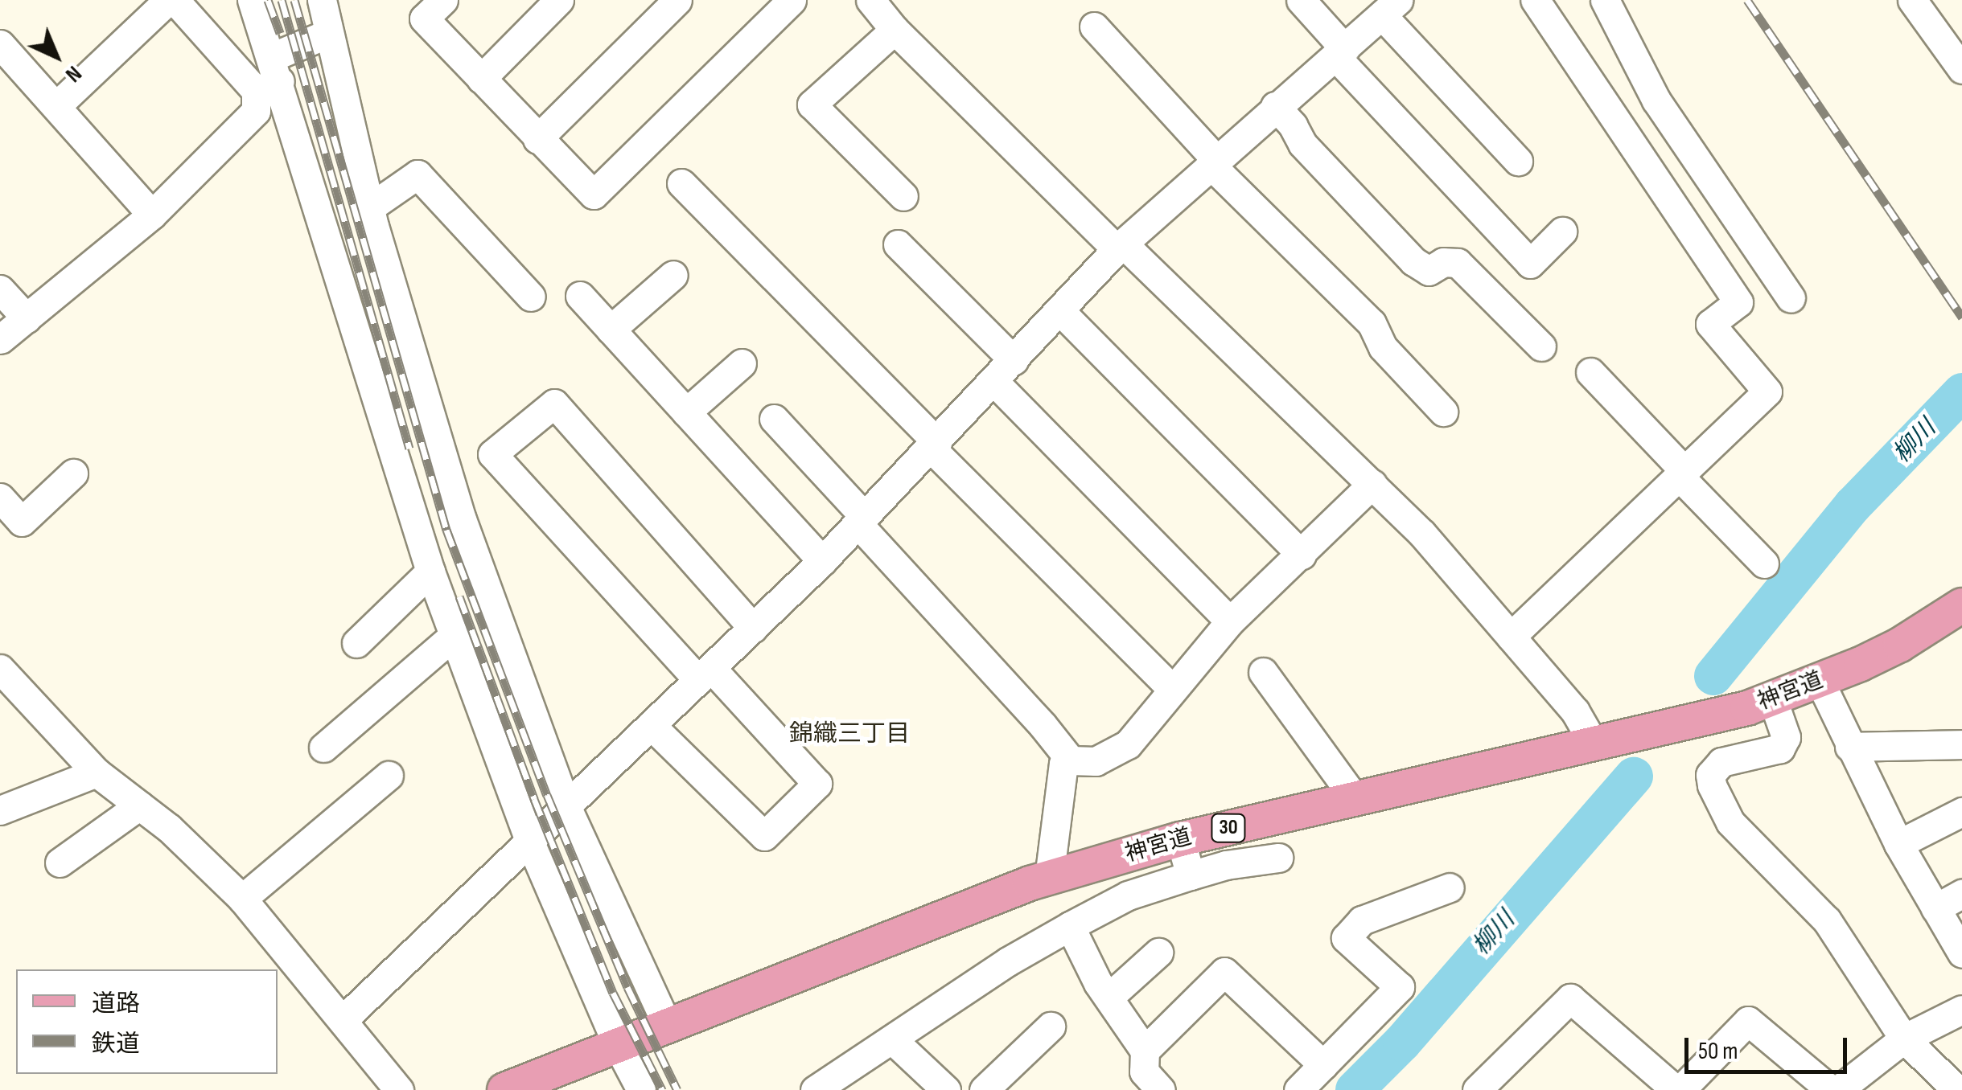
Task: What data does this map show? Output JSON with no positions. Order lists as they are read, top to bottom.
{
  "streets": {
    "main road": ["神宮道", "30"]
  },
  "districts": ["錦織三丁目"],
  "water": ["柳川"],
  "legend": ["道路", "鉄道"],
  "scale_bar": "50 m",
  "north": "bottom right"
}
